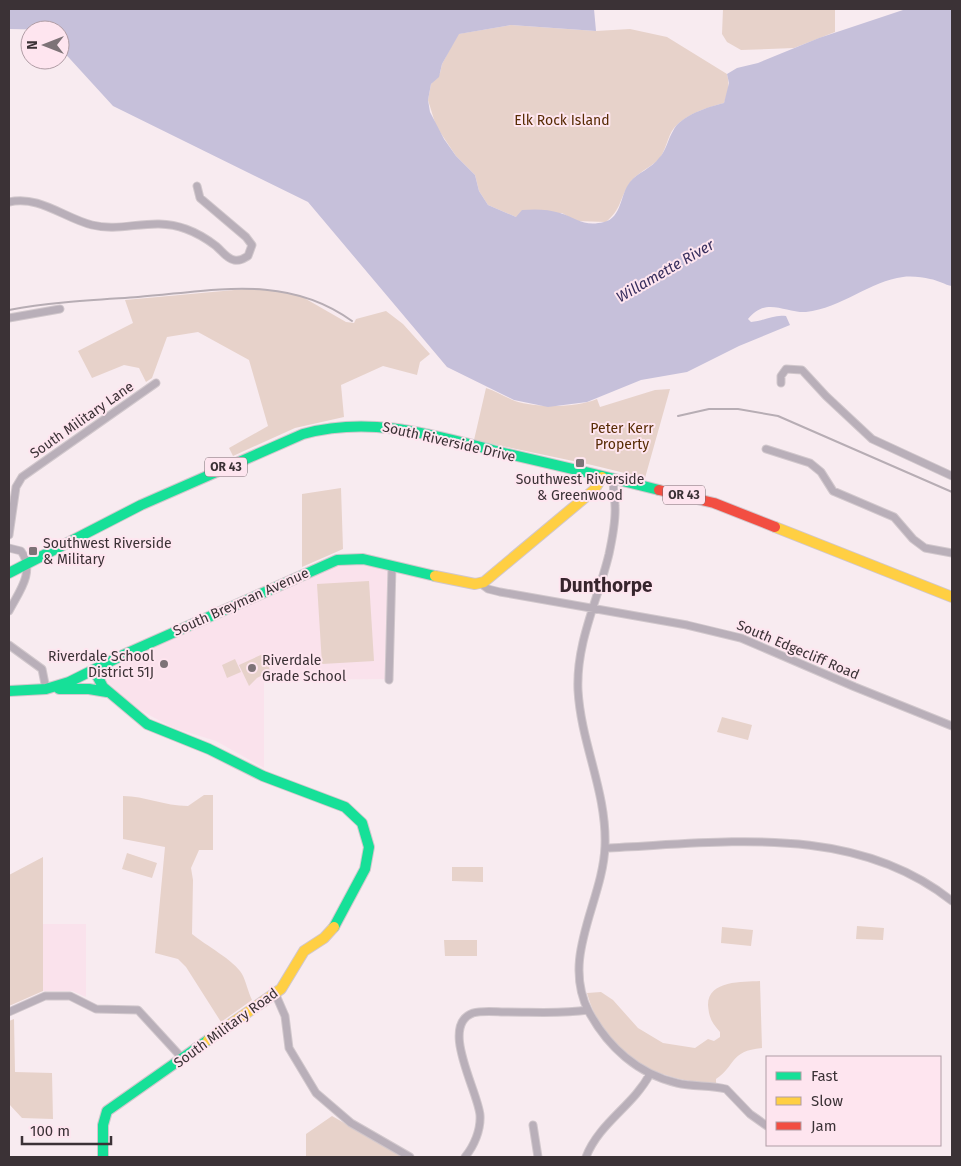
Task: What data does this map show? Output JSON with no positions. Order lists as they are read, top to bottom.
{
  "streets": {
    "street": [
      "South Military Lane",
      "South Riverside Drive",
      "OR 43",
      "South Breyman Avenue",
      "South Edgecliff Road",
      "South Military Road"
    ]
  },
  "crossings": [
    ["South Breyman Avenue", "South Edgecliff Road"],
    ["South Breyman Avenue", "South Military Road"]
  ],
  "districts": ["Dunthorpe"],
  "water": ["Willamette River"],
  "parks": ["Elk Rock Island", "Peter Kerr Property"],
  "places": {
    "transit": ["Southwest Riverside & Greenwood", "Southwest Riverside & Military"],
    "other": ["Riverdale School District 51J", "Riverdale Grade School"]
  },
  "legend": ["Fast", "Slow", "Jam"],
  "scale_bar": "100 m",
  "north": "left"
}
